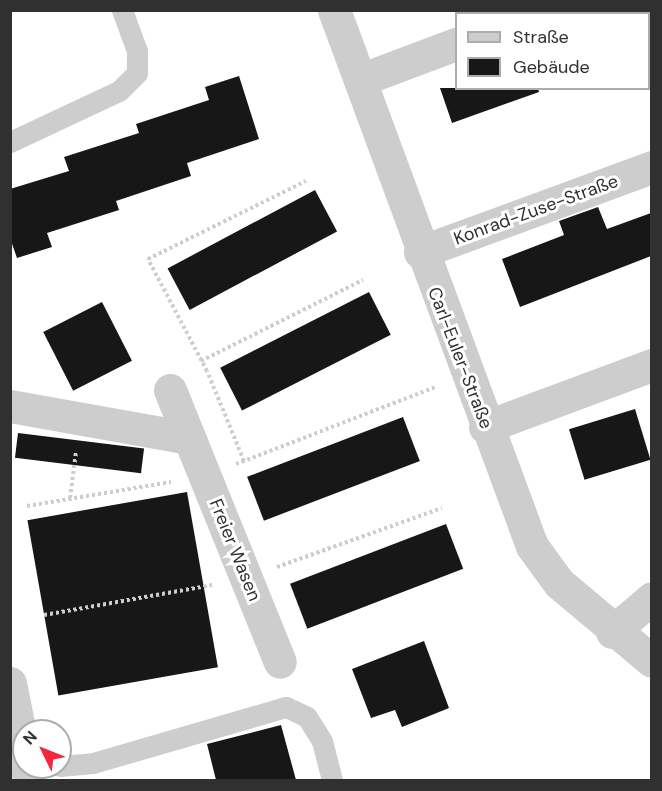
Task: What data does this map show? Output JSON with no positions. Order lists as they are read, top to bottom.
{
  "streets": {
    "street": ["Konrad-Zuse-Straße", "Carl-Euler-Straße", "Freier Wasen"]
  },
  "crossings": [
    ["Konrad-Zuse-Straße", "Carl-Euler-Straße"]
  ],
  "legend": ["Straße", "Gebäude"],
  "north": "top left"
}
